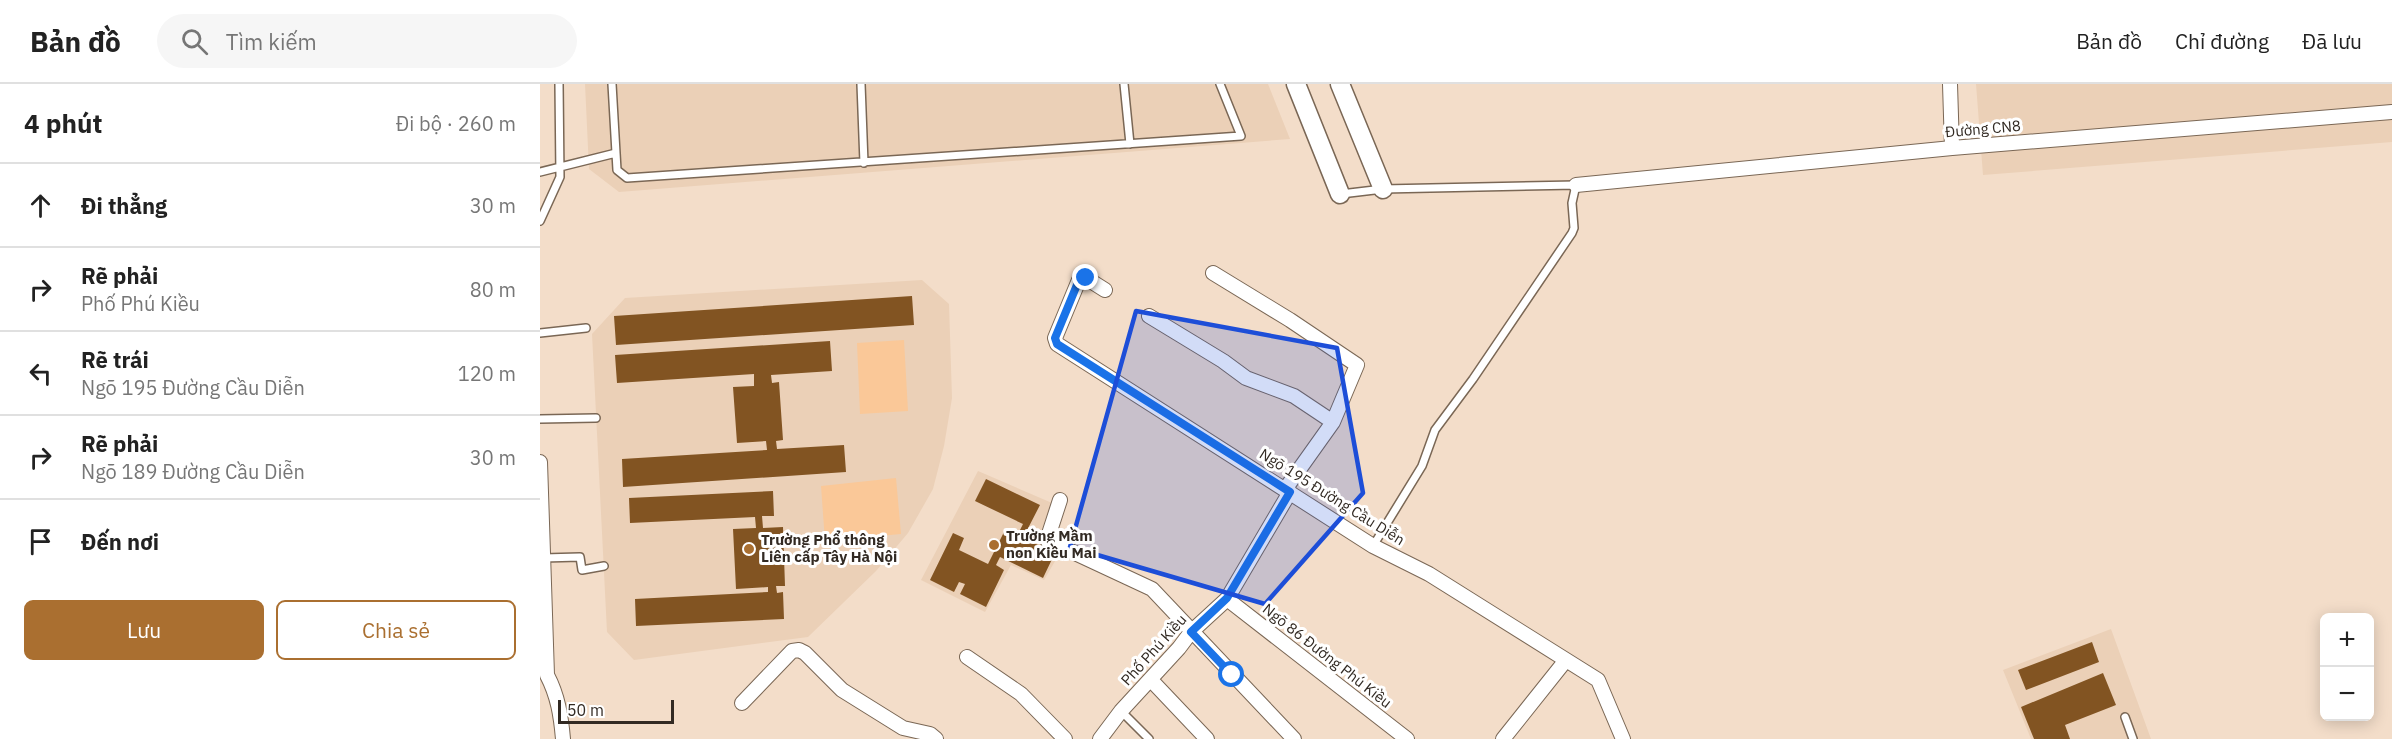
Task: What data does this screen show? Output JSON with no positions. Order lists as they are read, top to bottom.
{
  "streets": {
    "street": [
      "Đường CN8",
      "Ngõ 195 Đường Cầu Diễn",
      "Phố Phú Kiều",
      "Ngõ 86 Đường Phú Kiều"
    ]
  },
  "crossings": [
    ["Ngõ 195 Đường Cầu Diễn", "Phố Phú Kiều"],
    ["Phố Phú Kiều", "Ngõ 86 Đường Phú Kiều"]
  ],
  "places": ["Trường Mầm non Kiều Mai", "Trường Phổ thông Liên cấp Tây Hà Nội"],
  "scale_bar": "50 m",
  "page": {
    "header": "Bản đồ",
    "search": "Tìm kiếm",
    "nav": ["Bản đồ", "Chỉ đường", "Đã lưu"],
    "heading": ["4 phút", "Đi bộ · 260 m"],
    "list": [
      ["Đi thẳng", "30 m"],
      ["Rẽ phải", "Phố Phú Kiều", "80 m"],
      ["Rẽ trái", "Ngõ 195 Đường Cầu Diễn", "120 m"],
      ["Rẽ phải", "Ngõ 189 Đường Cầu Diễn", "30 m"],
      "Đến nơi"
    ],
    "buttons": ["Lưu", "Chia sẻ"],
    "map_buttons": ["+", "−"],
    "scale": "50 m"
  }
}
